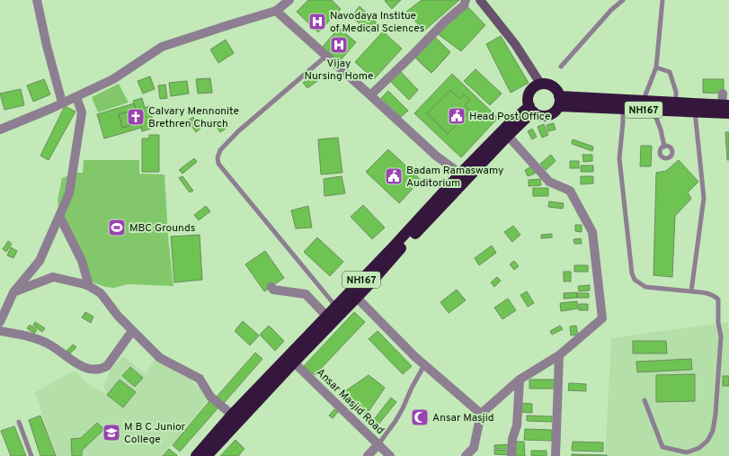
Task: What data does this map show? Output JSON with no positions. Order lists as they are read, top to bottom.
{
  "streets": {
    "highway": ["NH167"],
    "street": ["Ansar Masjid Road"]
  },
  "crossings": [
    ["NH167", "Ansar Masjid Road"]
  ],
  "places": {
    "hospital": ["Navodaya Institue of Medical Sciences", "Vijay Nursing Home"],
    "public building": ["Head Post Office", "Badam Ramaswamy Auditorium"],
    "church": ["Calvary Mennonite Brethren Church"],
    "sports": ["MBC Grounds"],
    "mosque": ["Ansar Masjid"],
    "school or university": ["M B C Junior College"]
  }
}
